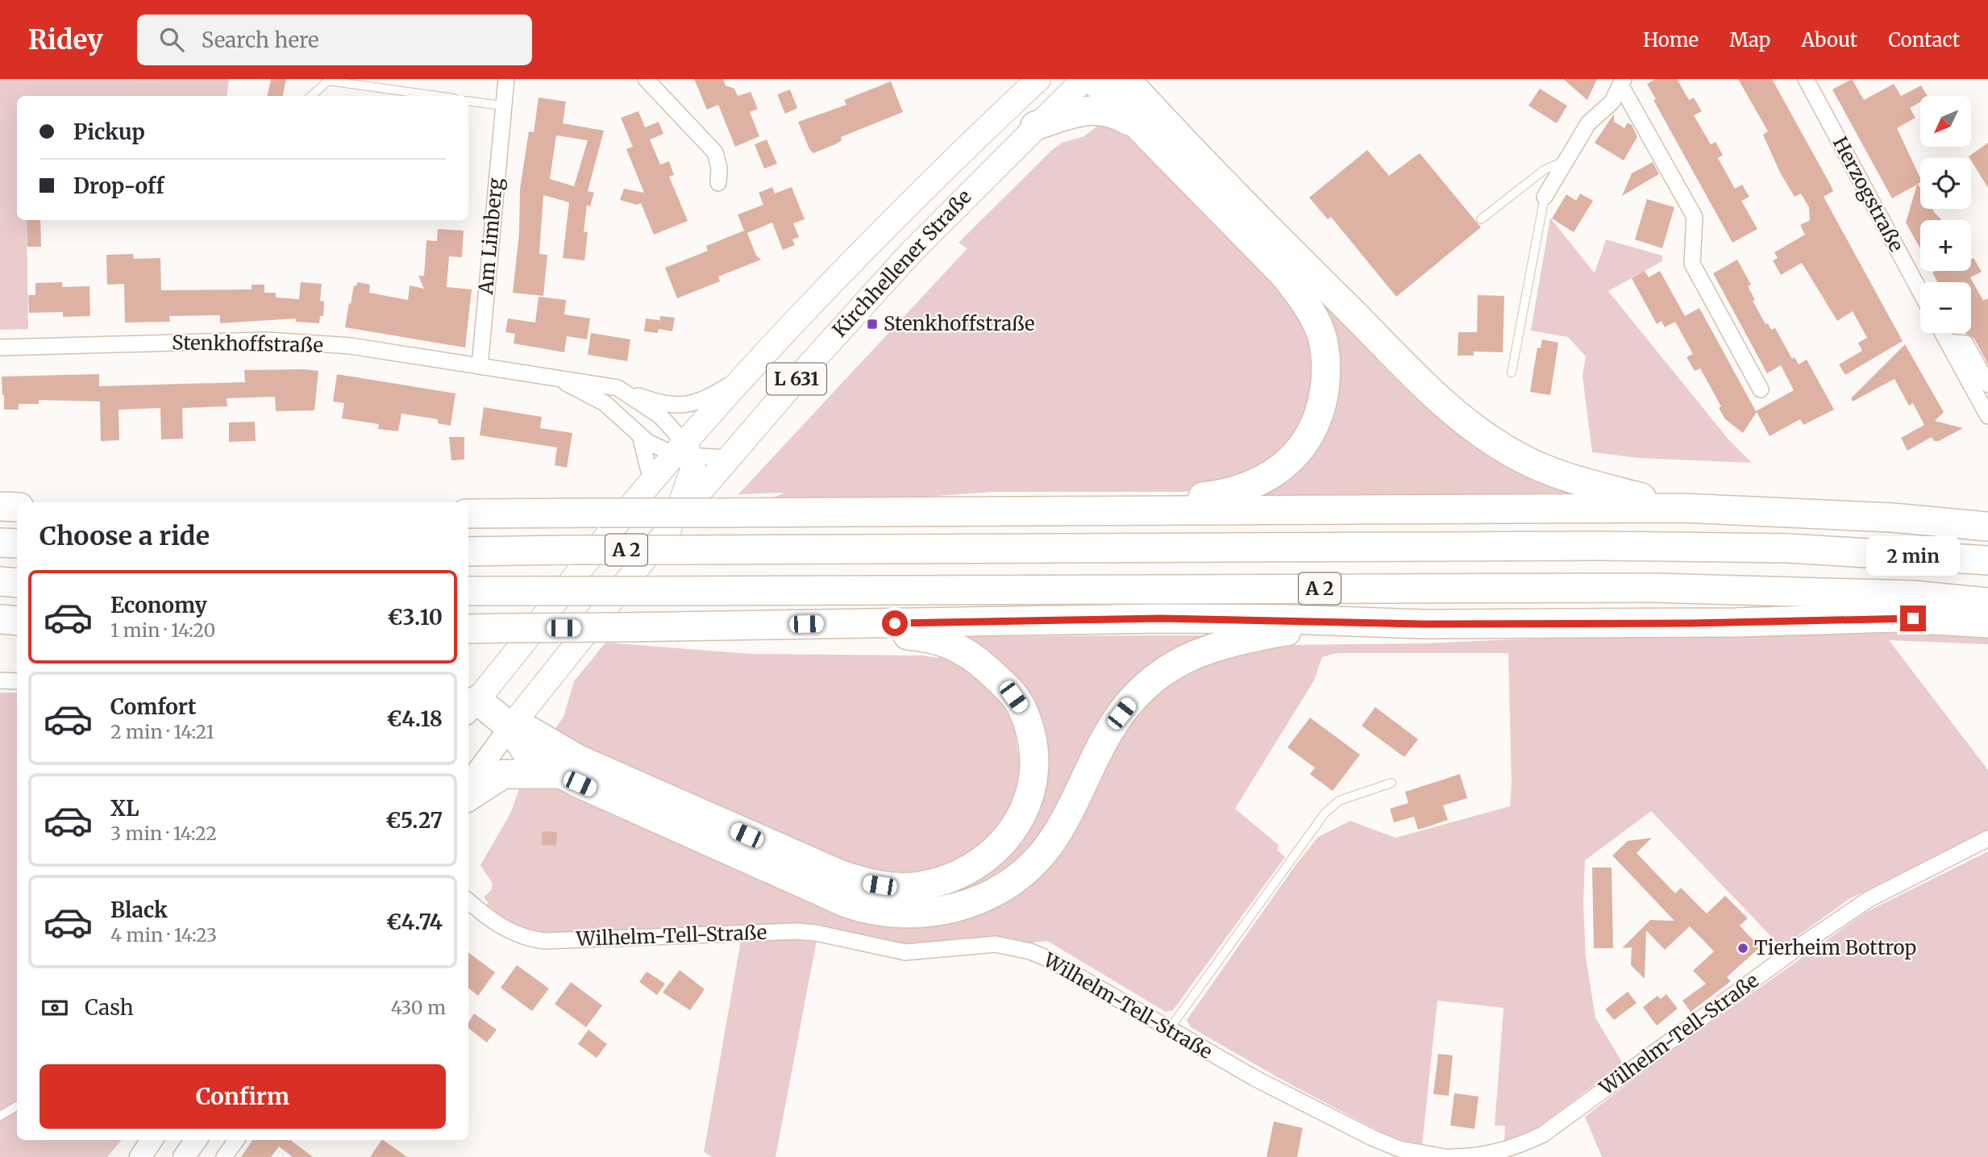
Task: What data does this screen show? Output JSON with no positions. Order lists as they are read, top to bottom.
{
  "streets": {
    "highway": ["A 2"],
    "main road": ["Kirchhellener Straße", "L 631"],
    "street": [
      "Herzogstraße",
      "Am Limberg",
      "Stenkhoffstraße",
      "Wilhelm-Tell-Straße"
    ]
  },
  "crossings": [
    ["Am Limberg", "Stenkhoffstraße"],
    ["Kirchhellener Straße", "Stenkhoffstraße"],
    ["Kirchhellener Straße", "A 2"]
  ],
  "places": {
    "transit": ["Stenkhoffstraße"],
    "other": ["Tierheim Bottrop"]
  },
  "north": "bottom left",
  "page": {
    "header": "Ridey",
    "search": "Search here",
    "nav": [
      "Home",
      "Map",
      "About",
      "Contact"
    ],
    "map_buttons": ["+", "−"],
    "banner": ["Pickup", "Drop-off"],
    "heading": "Choose a ride",
    "bubble": "2 min",
    "list": [
      {
        "name": "Economy",
        "note": "1 min · 14:20",
        "value": "€3.10"
      },
      {
        "name": "Comfort",
        "note": "2 min · 14:21",
        "value": "€4.18"
      },
      {
        "name": "XL",
        "note": "3 min · 14:22",
        "value": "€5.27"
      },
      {
        "name": "Black",
        "note": "4 min · 14:23",
        "value": "€4.74"
      }
    ],
    "pay": ["Cash", "430 m"],
    "buttons": "Confirm"
  }
}
